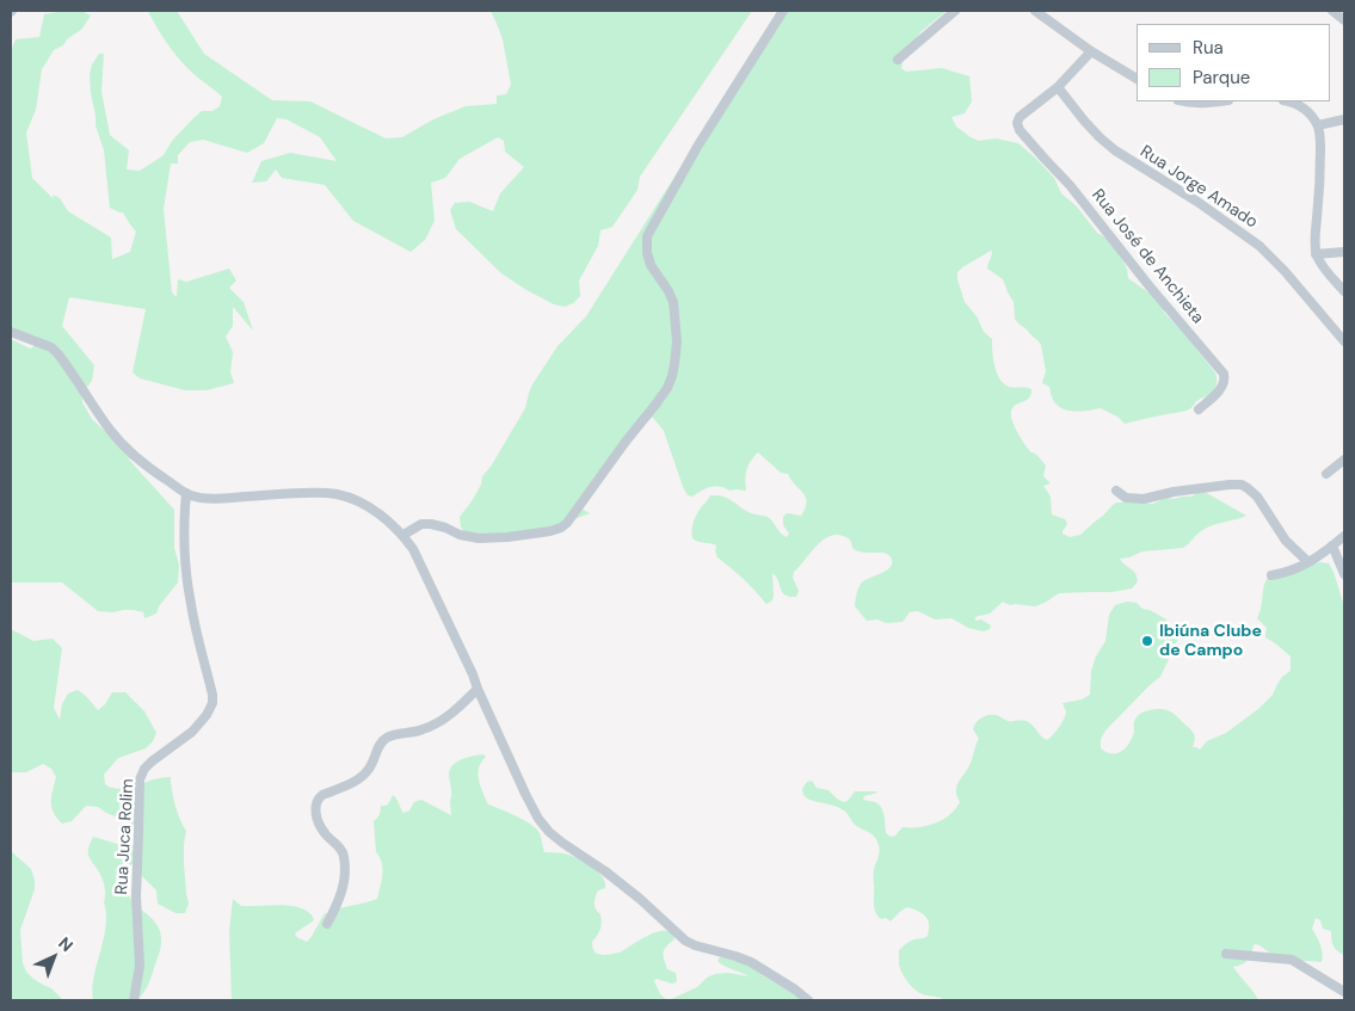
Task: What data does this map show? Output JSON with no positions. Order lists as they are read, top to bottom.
{
  "streets": {
    "street": ["Rua Jorge Amado", "Rua José de Anchieta", "Rua Juca Rolim"]
  },
  "crossings": [
    ["Rua Jorge Amado", "Rua José de Anchieta"]
  ],
  "places": ["Ibiúna Clube de Campo"],
  "legend": ["Rua", "Parque"],
  "north": "top right"
}
